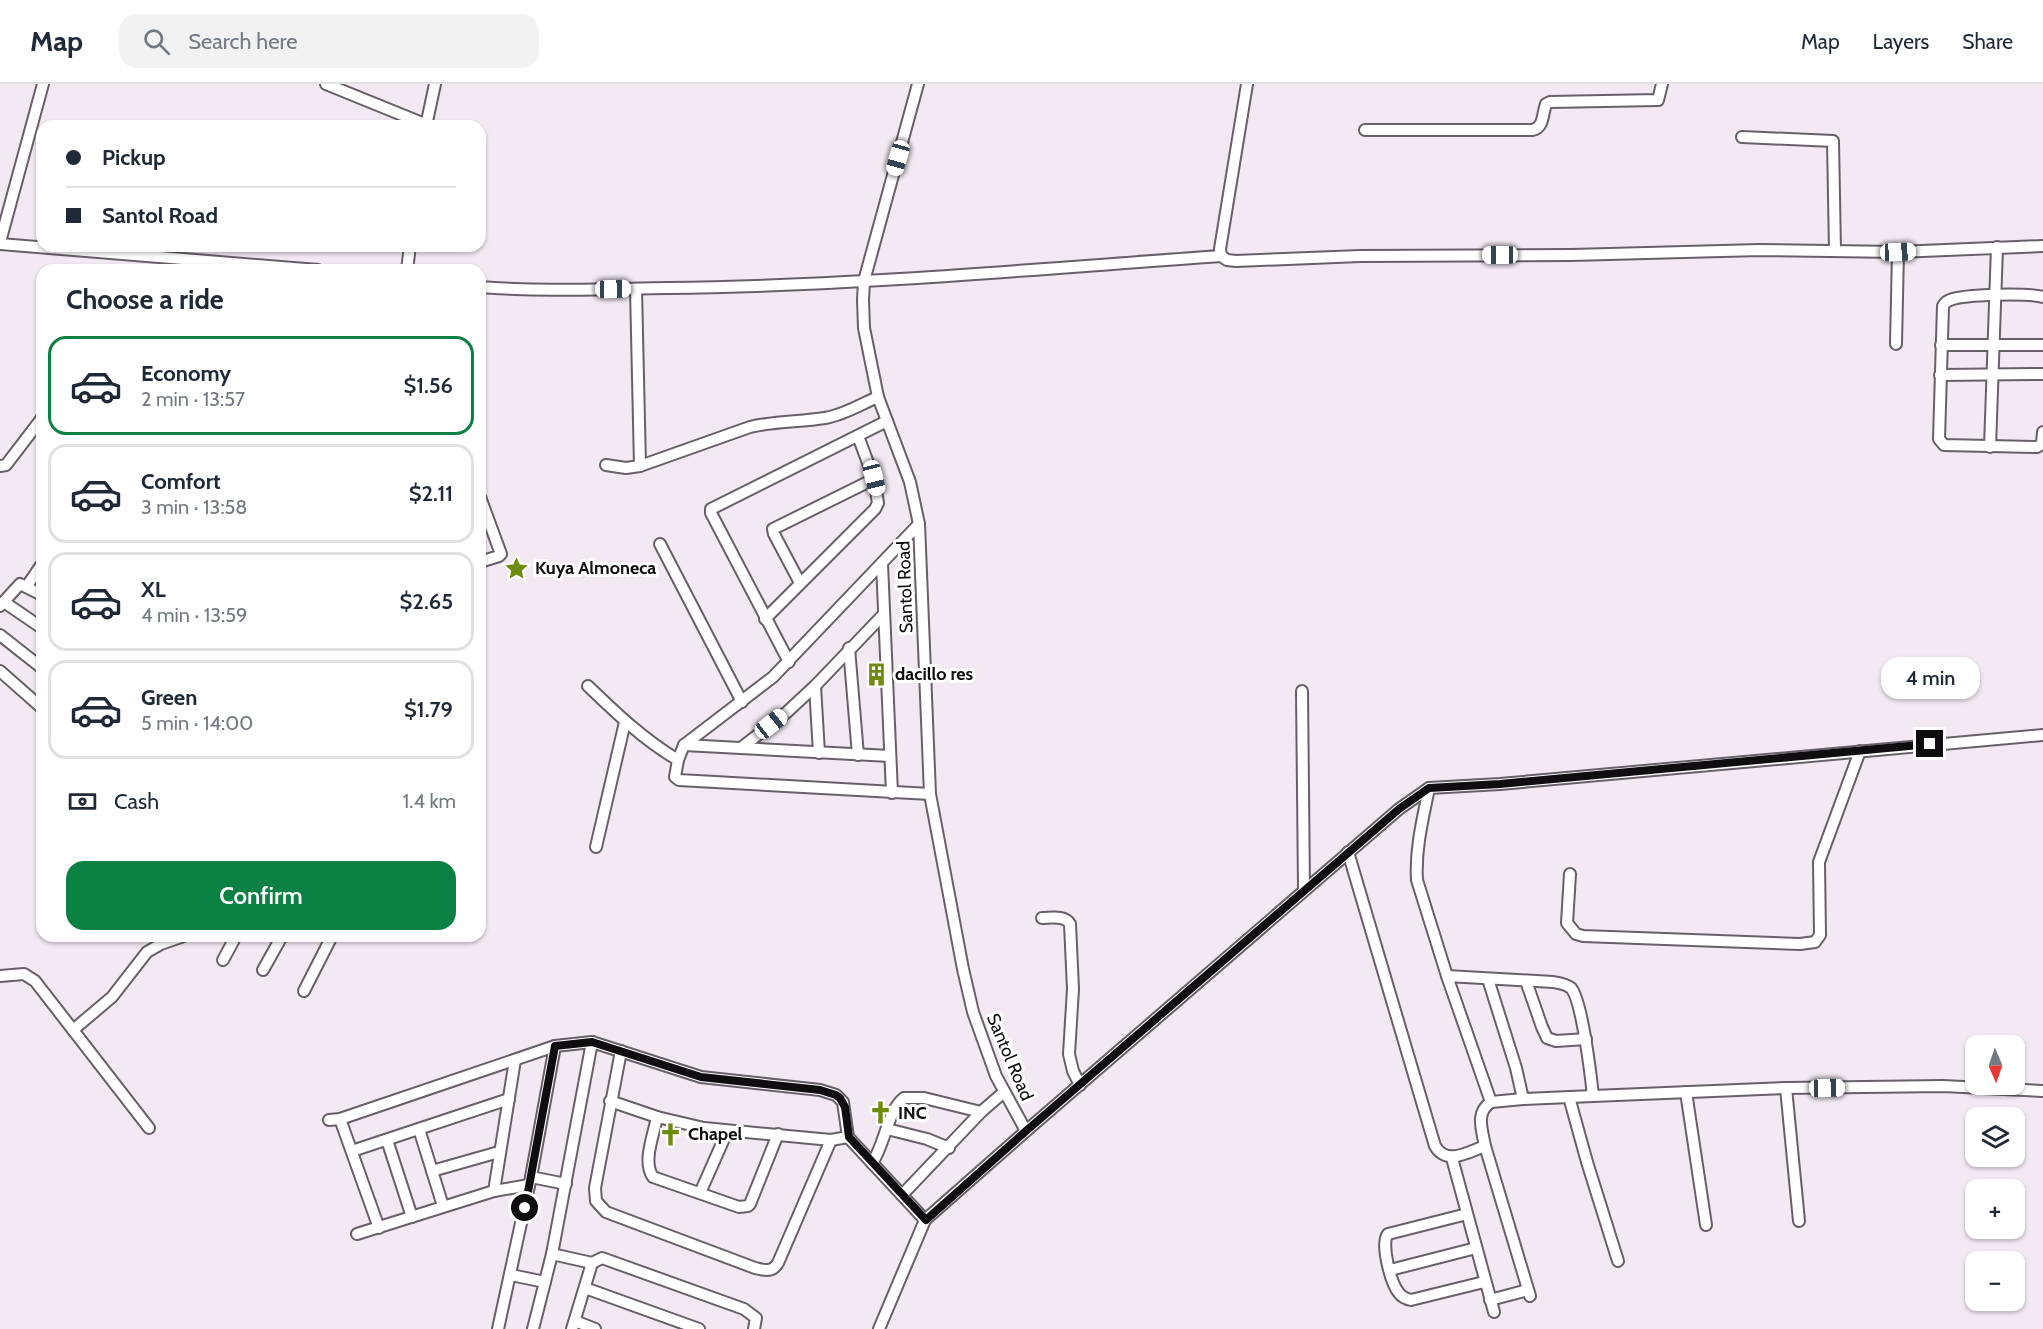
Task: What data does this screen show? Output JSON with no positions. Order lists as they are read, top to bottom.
{
  "streets": {
    "street": ["Santol Road"]
  },
  "places": {
    "place": ["Kuya Almoneca"],
    "building": ["dacillo res"],
    "church": ["INC", "Chapel"]
  },
  "north": "bottom",
  "page": {
    "header": "Map",
    "search": "Search here",
    "nav": ["Map", "Layers", "Share"],
    "banner": ["Pickup", "Santol Road"],
    "heading": "Choose a ride",
    "list": [
      {
        "name": "Economy",
        "note": "2 min · 13:57",
        "value": "$1.56"
      },
      {
        "name": "Comfort",
        "note": "3 min · 13:58",
        "value": "$2.11"
      },
      {
        "name": "XL",
        "note": "4 min · 13:59",
        "value": "$2.65"
      },
      {
        "name": "Green",
        "note": "5 min · 14:00",
        "value": "$1.79"
      }
    ],
    "bubble": "4 min",
    "pay": ["Cash", "1.4 km"],
    "buttons": "Confirm",
    "map_buttons": ["+", "−"]
  }
}
